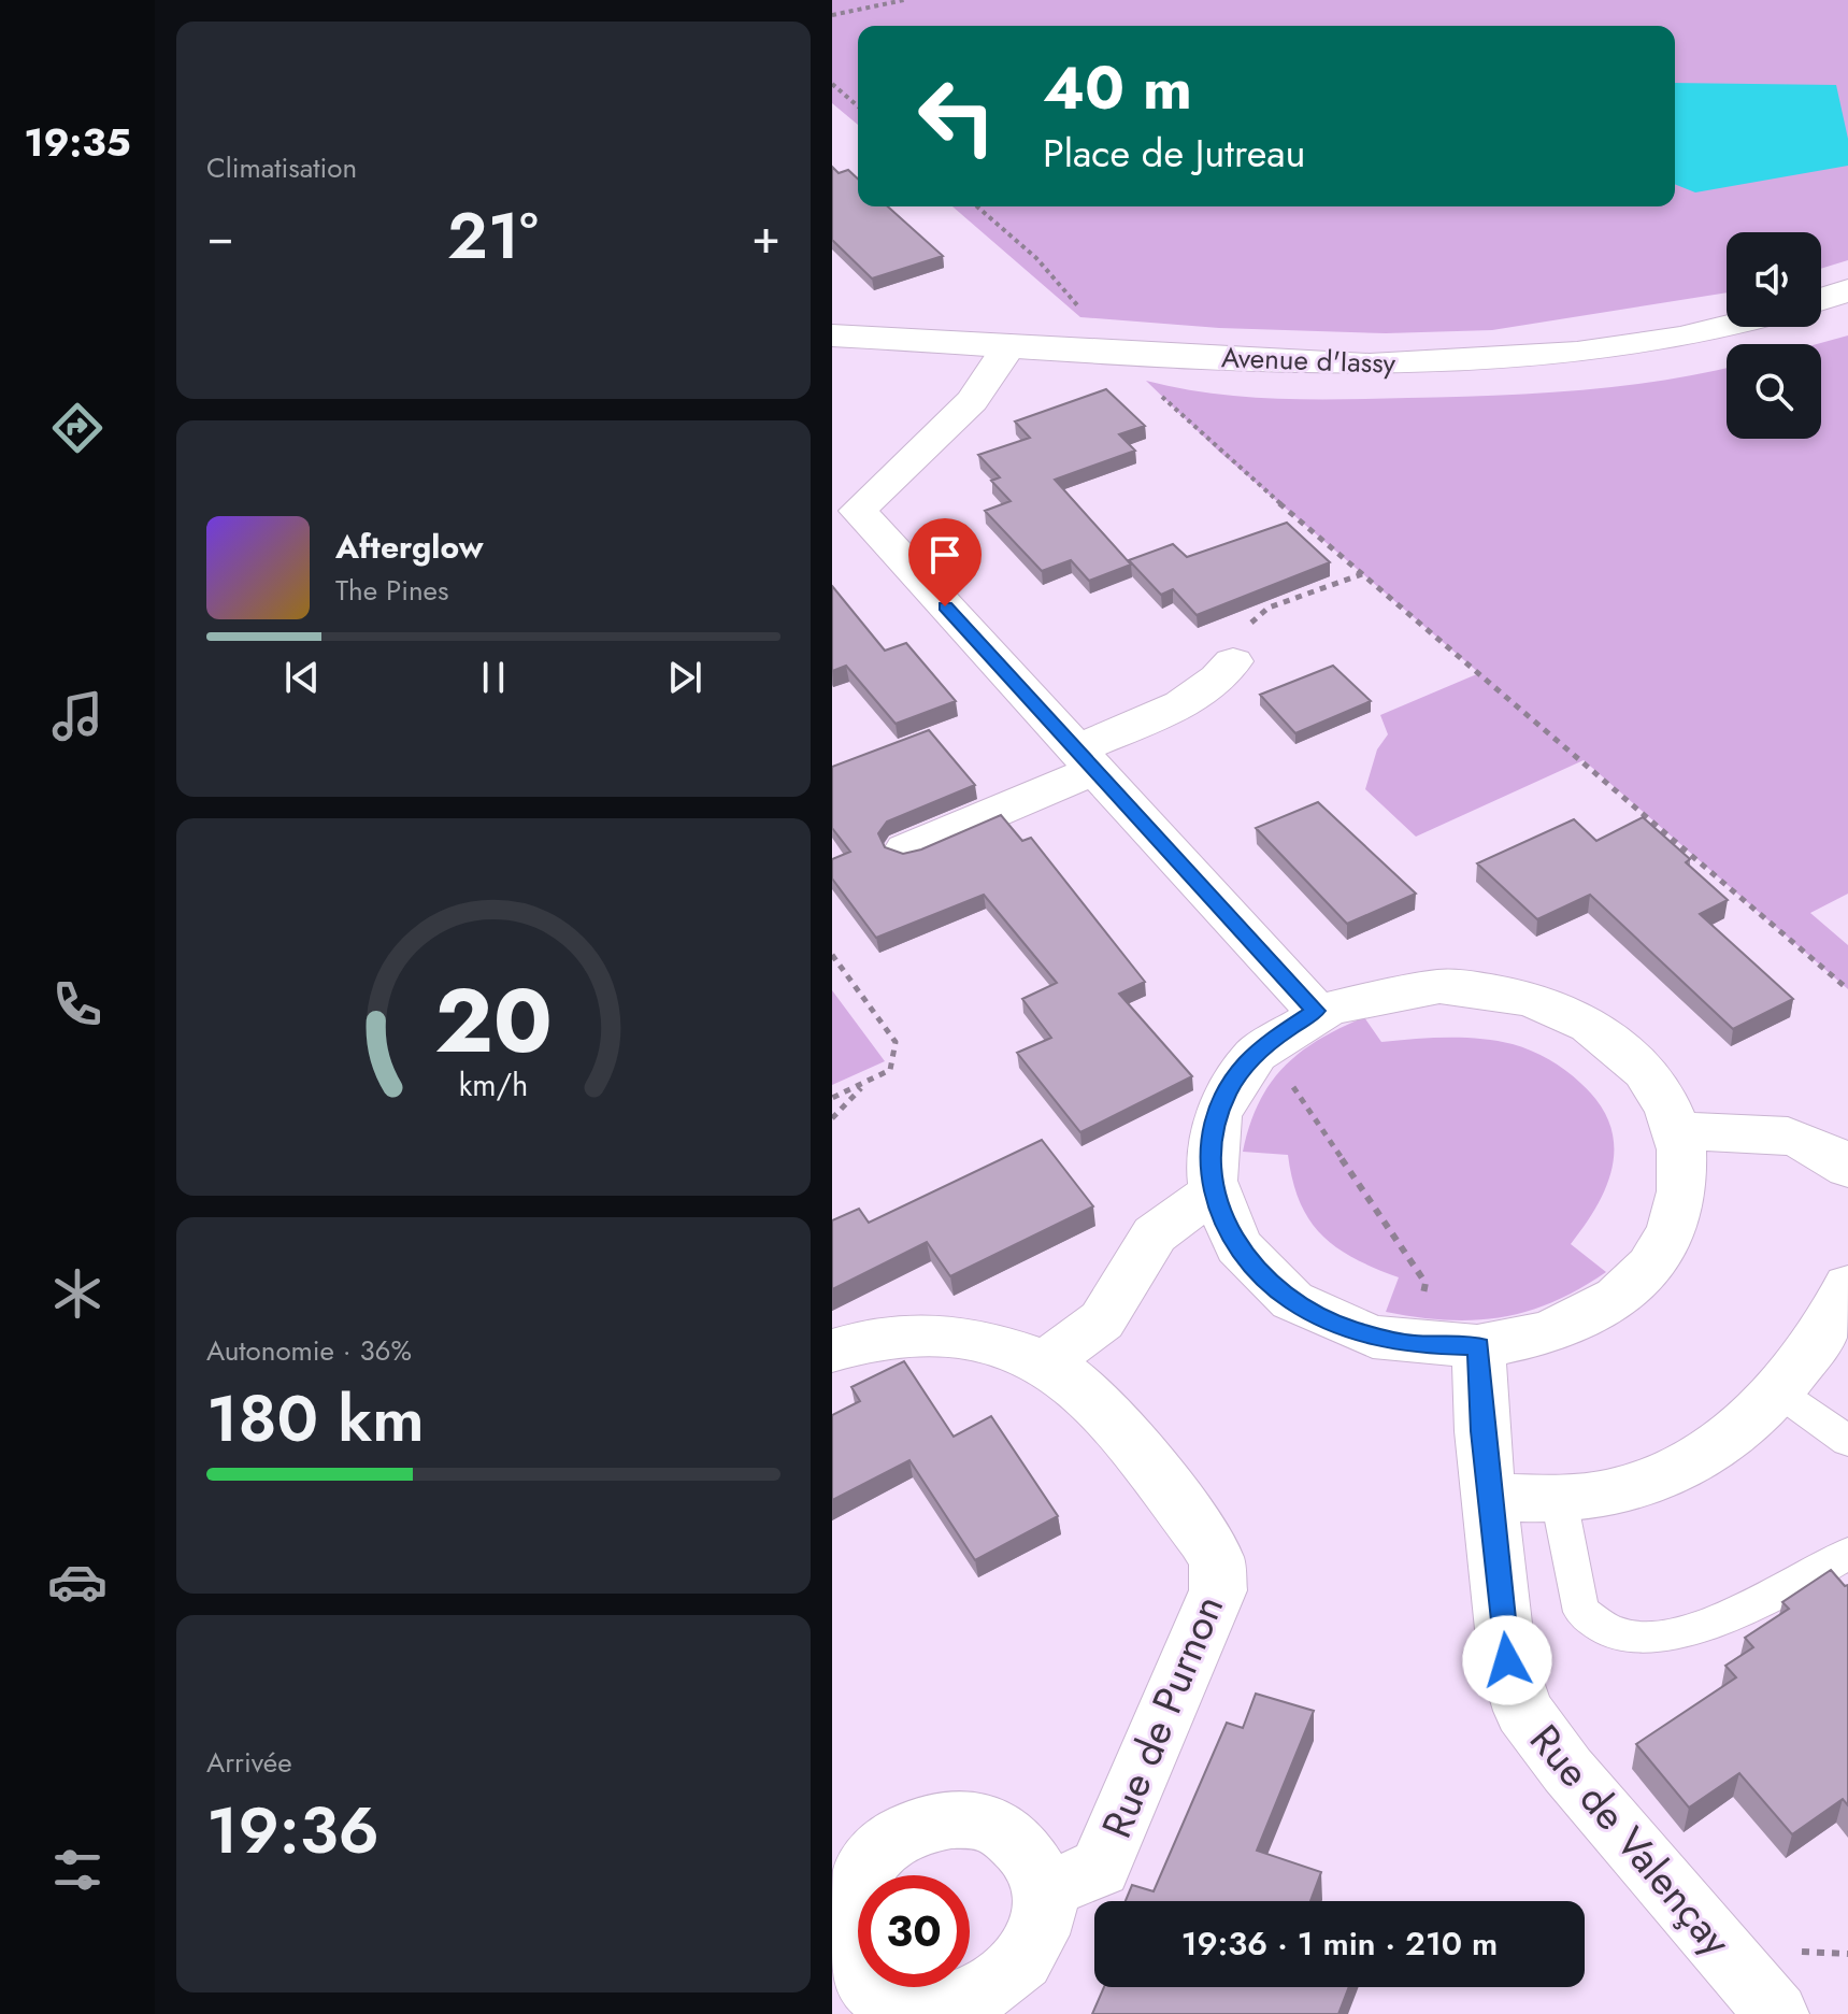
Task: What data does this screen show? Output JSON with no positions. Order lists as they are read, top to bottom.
{
  "streets": {
    "street": ["Avenue d'Iassy", "Rue de Purnon", "Rue de Valençay"]
  },
  "page": {
    "tabs": "19:35",
    "tile": [
      "Climatisation",
      ["Autonomie · 36%", "180 km"],
      ["Arrivée", "19:36"]
    ],
    "turn": ["40 m", "Place de Jutreau"],
    "heat": ["−", "21°", "+"],
    "song": ["Afterglow", "The Pines"],
    "limit": "30",
    "trip": "19:36 · 1 min · 210 m",
    "gauge": ["20", "km/h"]
  }
}
